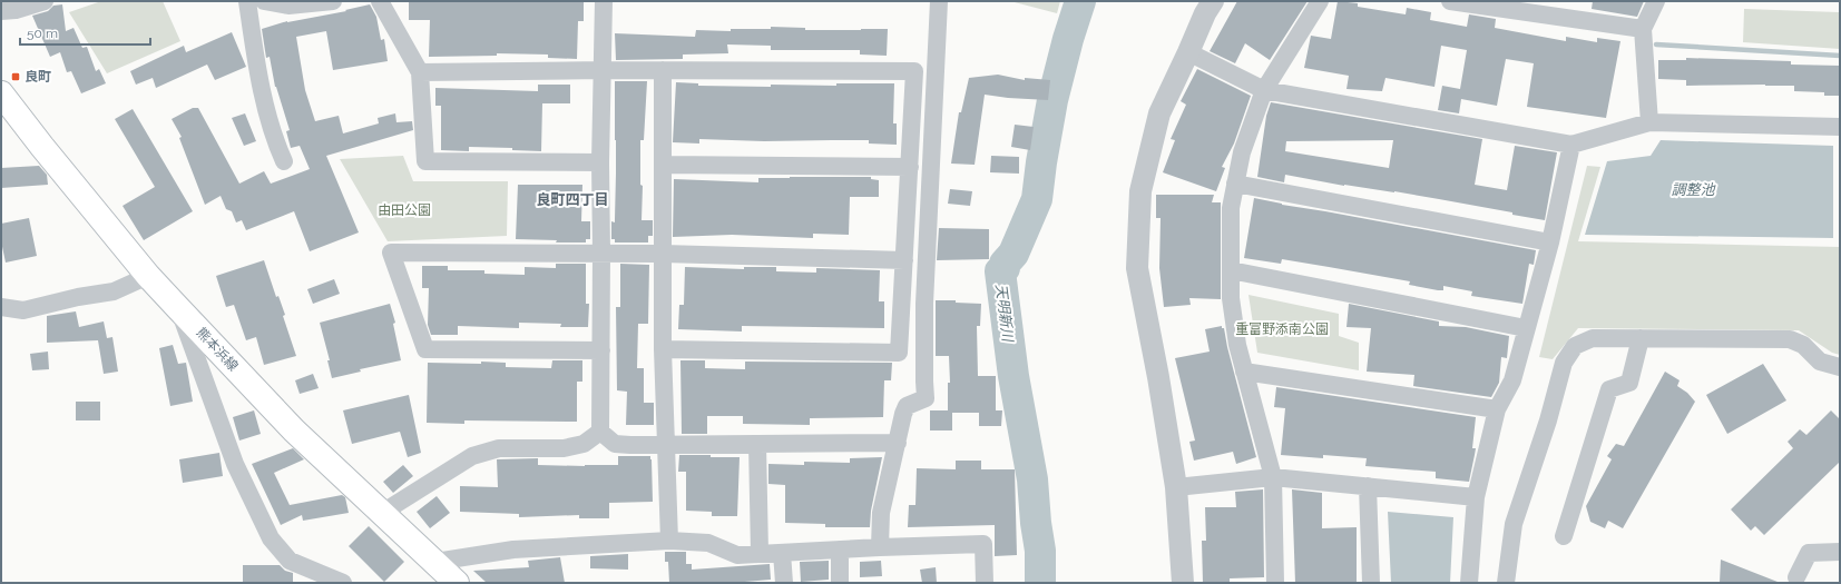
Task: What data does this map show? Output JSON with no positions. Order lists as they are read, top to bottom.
{
  "streets": {
    "main road": ["熊本浜線"]
  },
  "districts": ["良町四丁目"],
  "water": ["調整池", "天明新川"],
  "parks": ["由田公園", "重富野添南公園"],
  "places": {
    "transit": ["良町"]
  },
  "scale_bar": "50 m"
}
